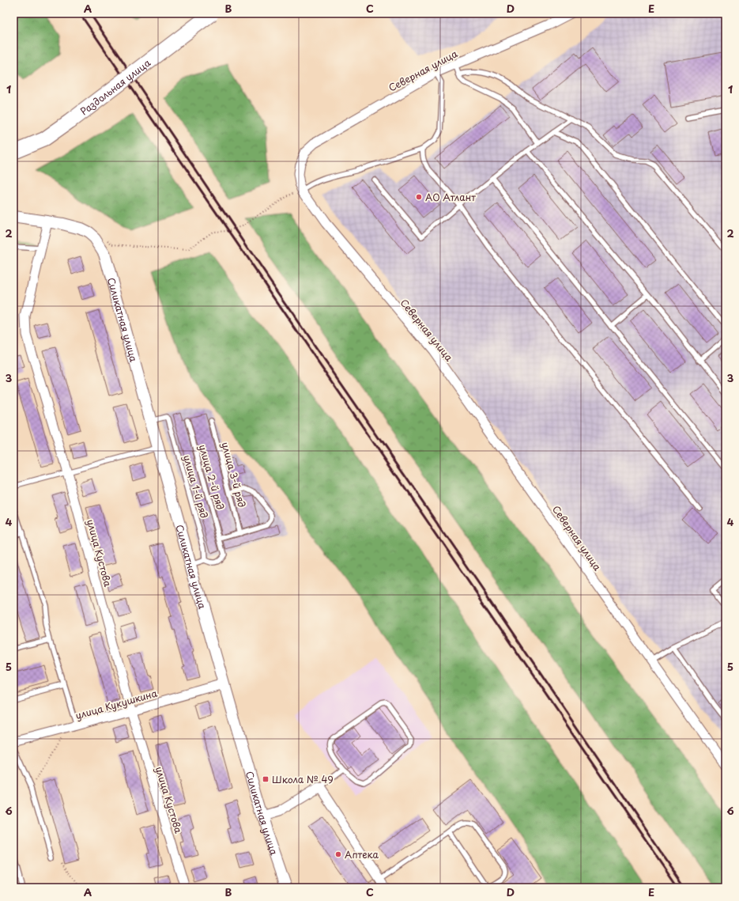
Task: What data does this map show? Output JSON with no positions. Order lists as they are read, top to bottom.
{
  "streets": {
    "main road": ["Раздольная улица"],
    "street": [
      "Северная улица",
      "Силикатная улица",
      "улица Кустова",
      "улица Кукушкина"
    ],
    "lane": ["улица 3-й ряд", "улица 2-й ряд", "улица 1-й ряд"]
  },
  "crossings": [
    ["Силикатная улица", "улица 1-й ряд"],
    ["Силикатная улица", "улица Кустова"],
    ["Силикатная улица", "улица Кукушкина"],
    ["улица 2-й ряд", "улица 1-й ряд"],
    ["улица Кустова", "улица Кукушкина"]
  ],
  "places": {
    "other": ["АО Атлант", "Аптека"],
    "transit": ["Школа № 49"]
  },
  "grid": {
    "columns": [
      "A",
      "B",
      "C",
      "D",
      "E"
    ],
    "rows": [
      "1",
      "2",
      "3",
      "4",
      "5",
      "6"
    ]
  }
}
